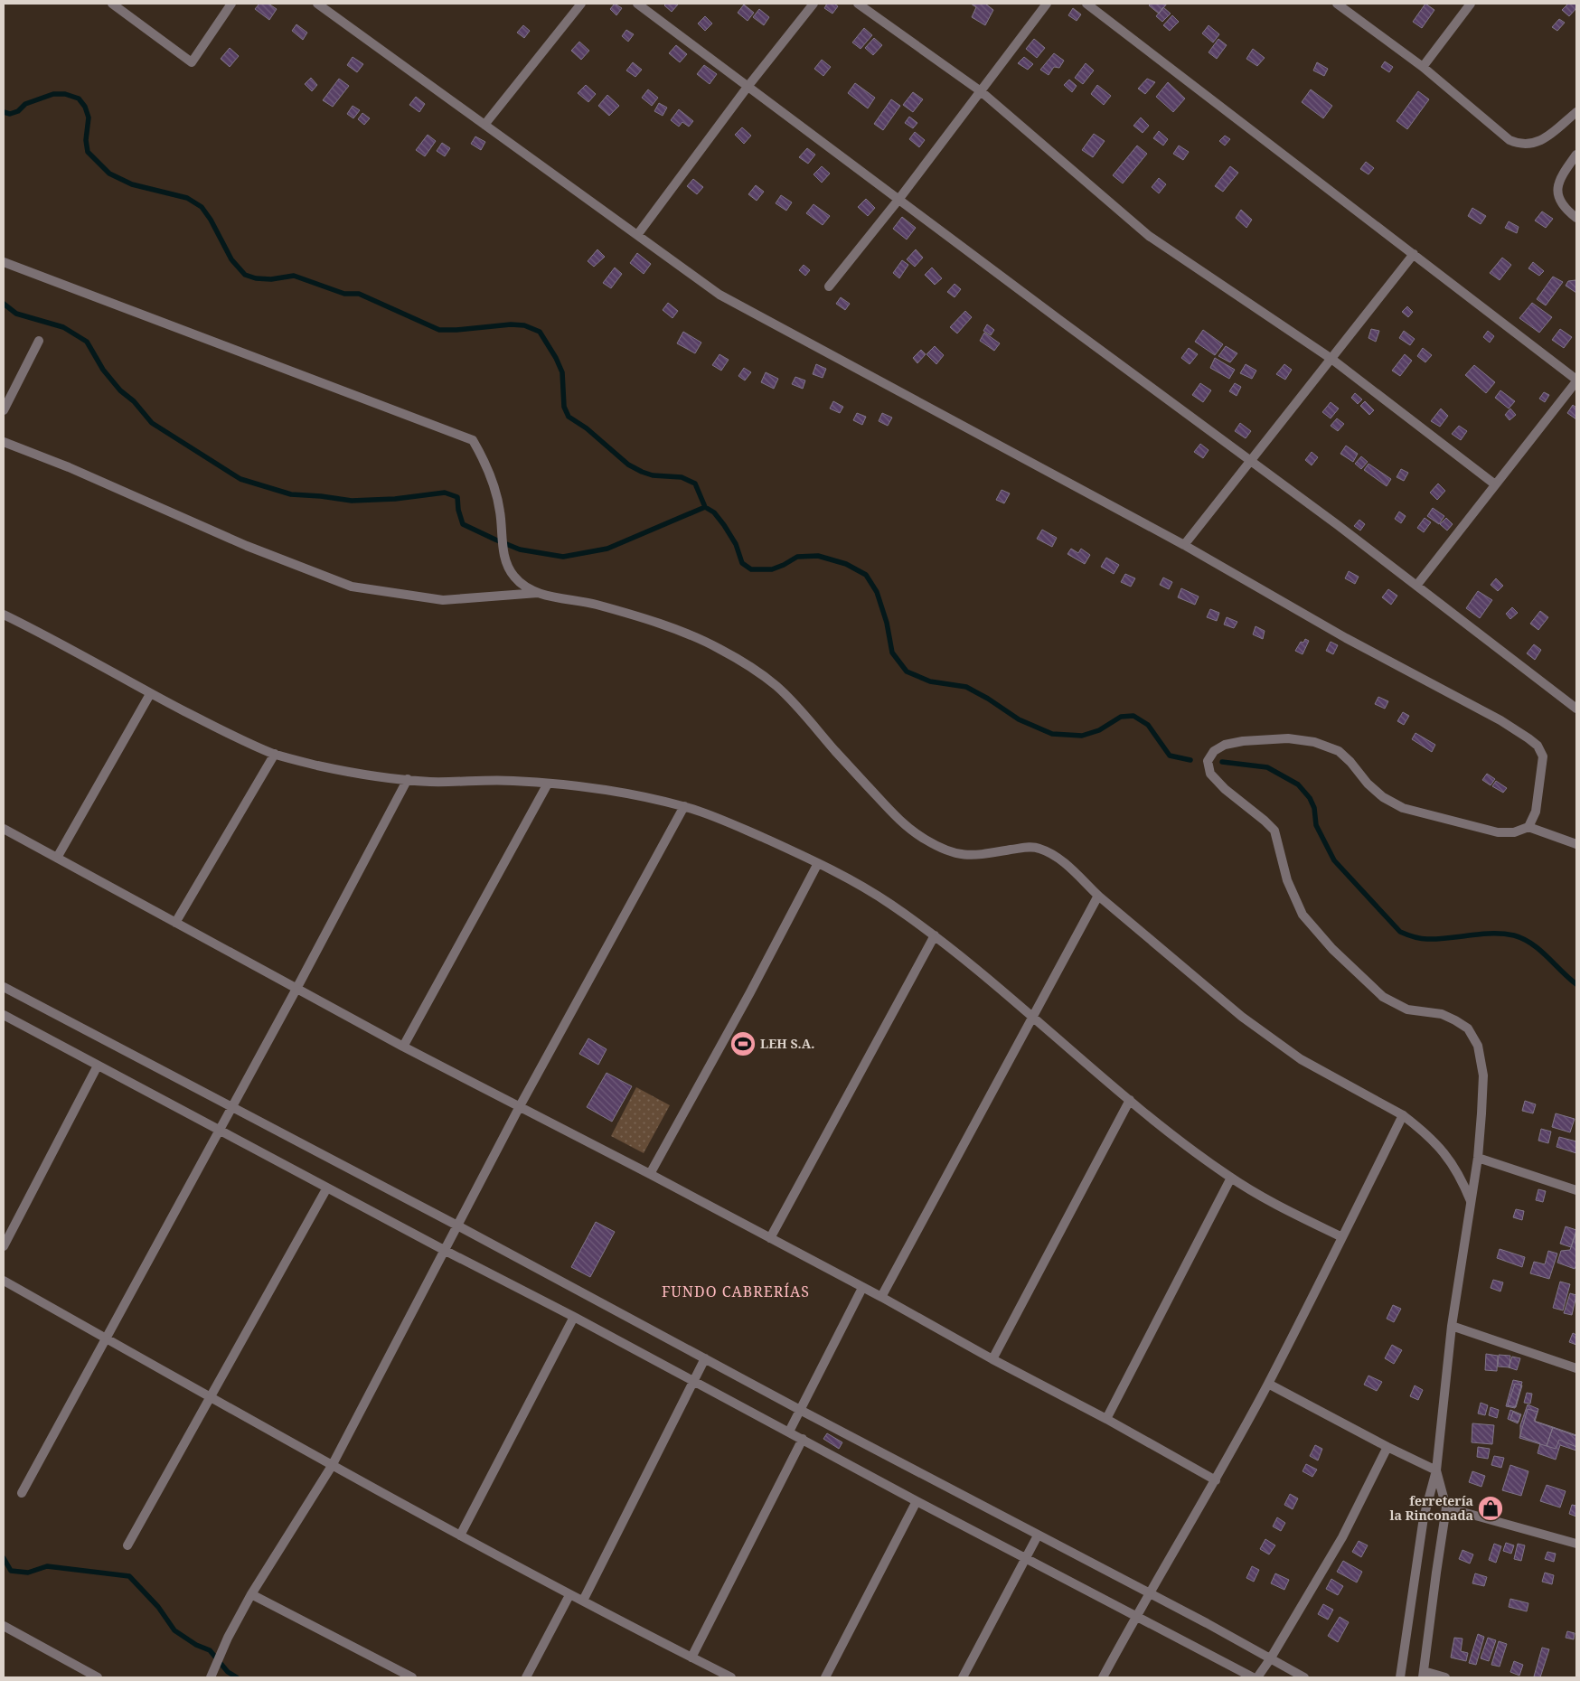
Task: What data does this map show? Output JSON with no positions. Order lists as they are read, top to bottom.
{
  "districts": ["FUNDO CABRERÍAS"],
  "places": {
    "sports": ["LEH S.A."],
    "shop": ["ferretería la Rinconada"]
  }
}
